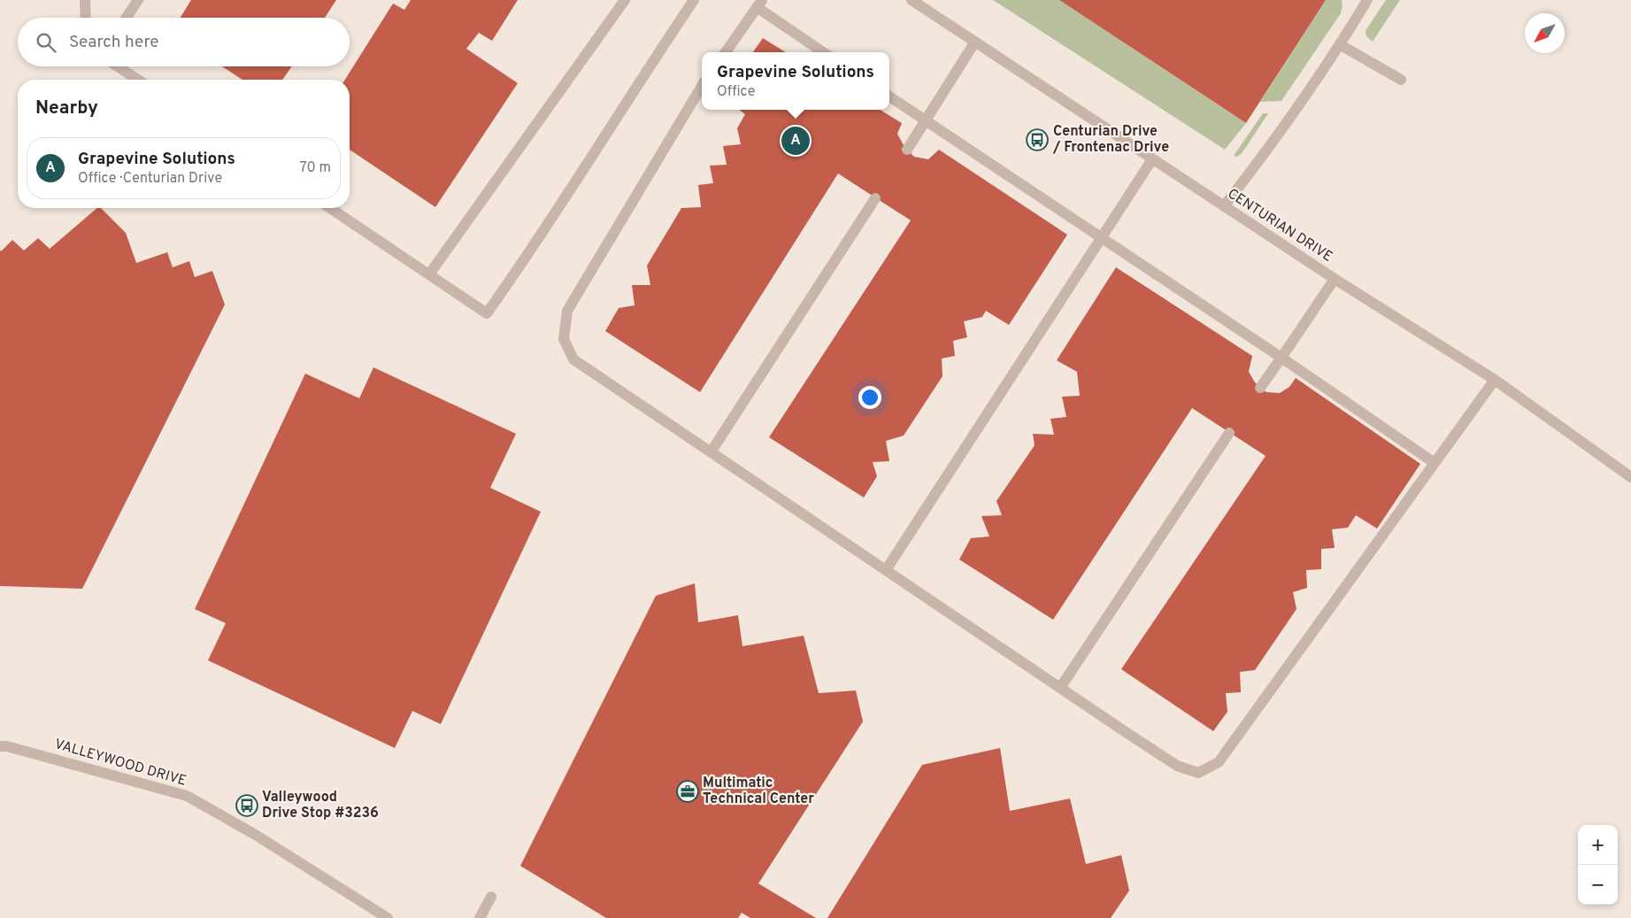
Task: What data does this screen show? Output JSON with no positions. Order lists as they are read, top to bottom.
{
  "streets": {
    "street": ["CENTURIAN DRIVE", "VALLEYWOOD DRIVE"]
  },
  "places": {
    "bus stop": ["Centurian Drive / Frontenac Drive", "Valleywood Drive Stop #3236"],
    "office": ["Multimatic Technical Center"]
  },
  "north": "bottom left",
  "page": {
    "search": "Search here",
    "popup": ["Grapevine Solutions", "Office"],
    "heading": "Nearby",
    "pins": "A",
    "list": [
      {
        "mark": "A",
        "name": "Grapevine Solutions",
        "note": "Office · Centurian Drive",
        "value": "70 m"
      }
    ],
    "map_buttons": ["+", "−"]
  }
}
